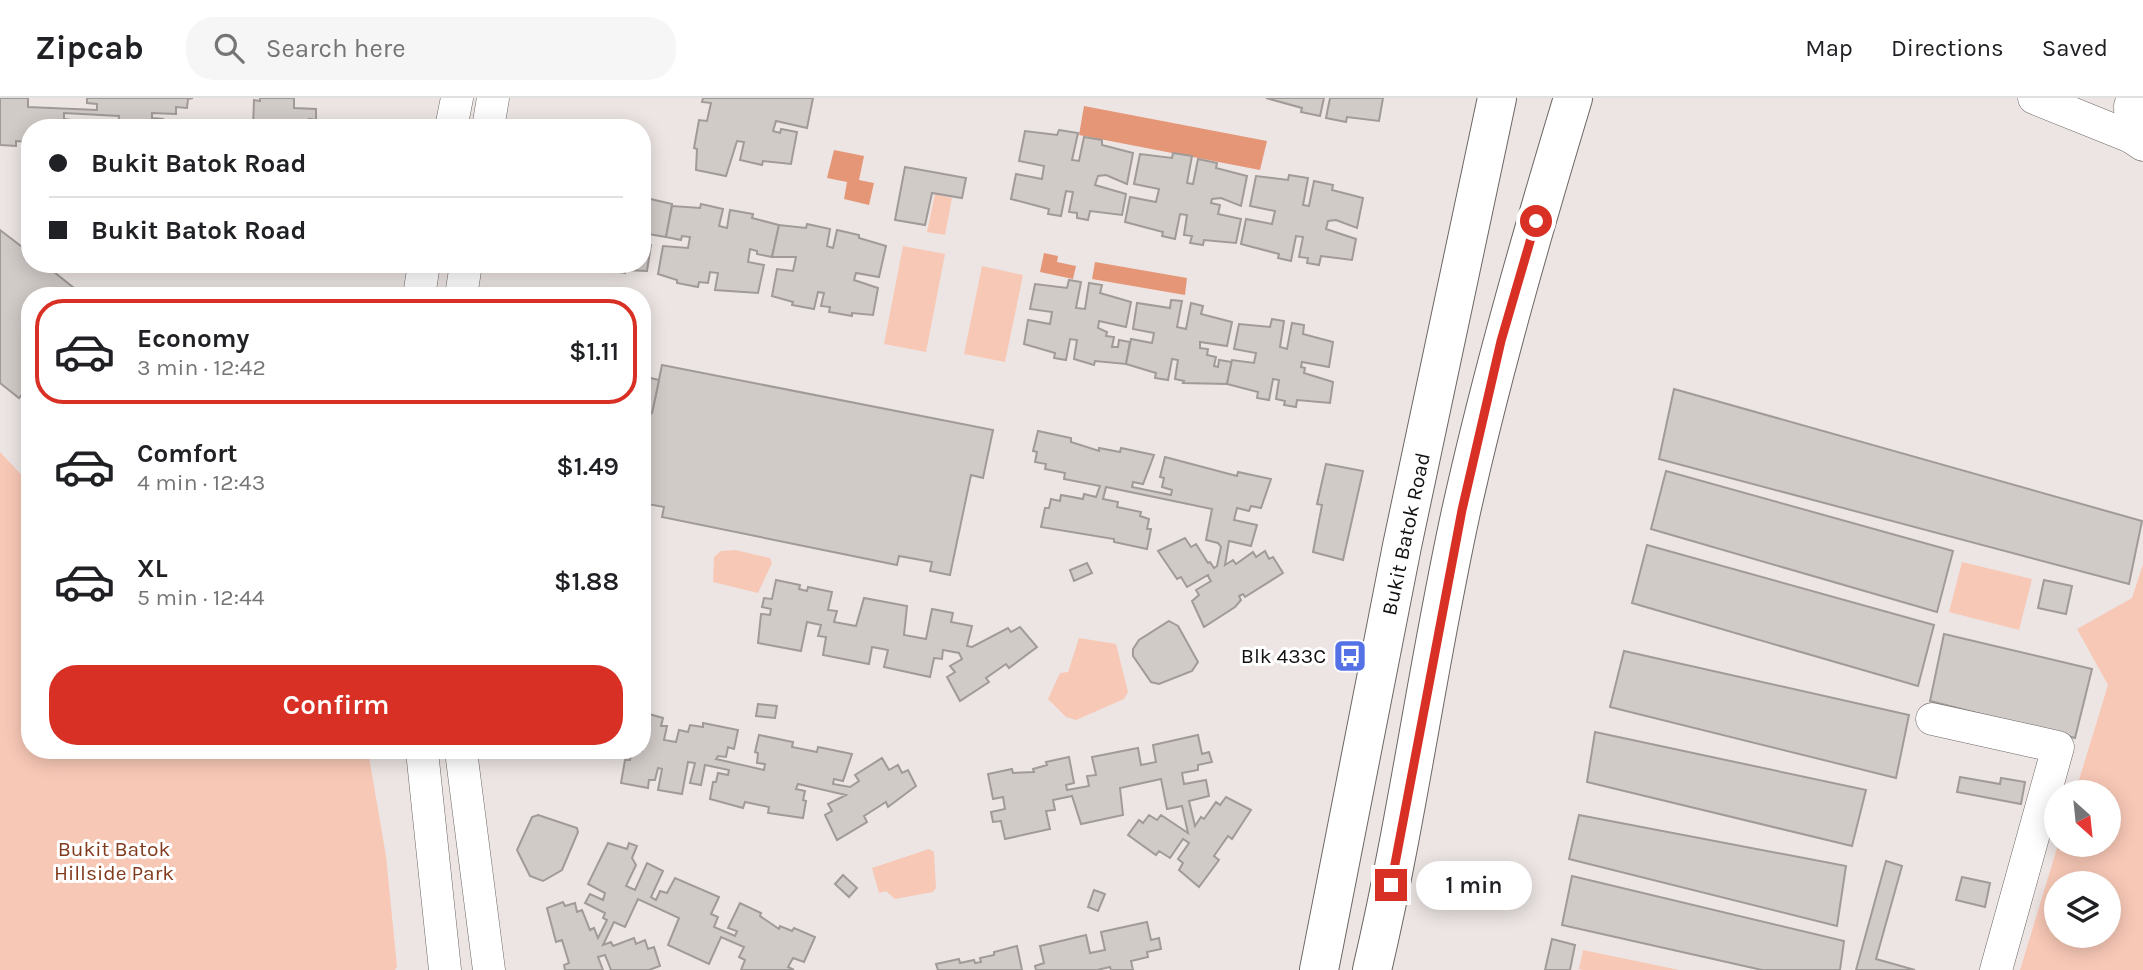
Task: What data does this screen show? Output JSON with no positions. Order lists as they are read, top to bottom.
{
  "streets": {
    "main road": ["Bukit Batok Road"]
  },
  "parks": ["Bukit Batok Hillside Park"],
  "places": {
    "bus stop": ["Blk 433C"]
  },
  "north": "bottom right",
  "page": {
    "header": "Zipcab",
    "search": "Search here",
    "nav": ["Map", "Directions", "Saved"],
    "banner": ["Bukit Batok Road", "Bukit Batok Road"],
    "list": [
      {
        "name": "Economy",
        "note": "3 min · 12:42",
        "value": "$1.11"
      },
      {
        "name": "Comfort",
        "note": "4 min · 12:43",
        "value": "$1.49"
      },
      {
        "name": "XL",
        "note": "5 min · 12:44",
        "value": "$1.88"
      }
    ],
    "buttons": "Confirm",
    "bubble": "1 min"
  }
}
